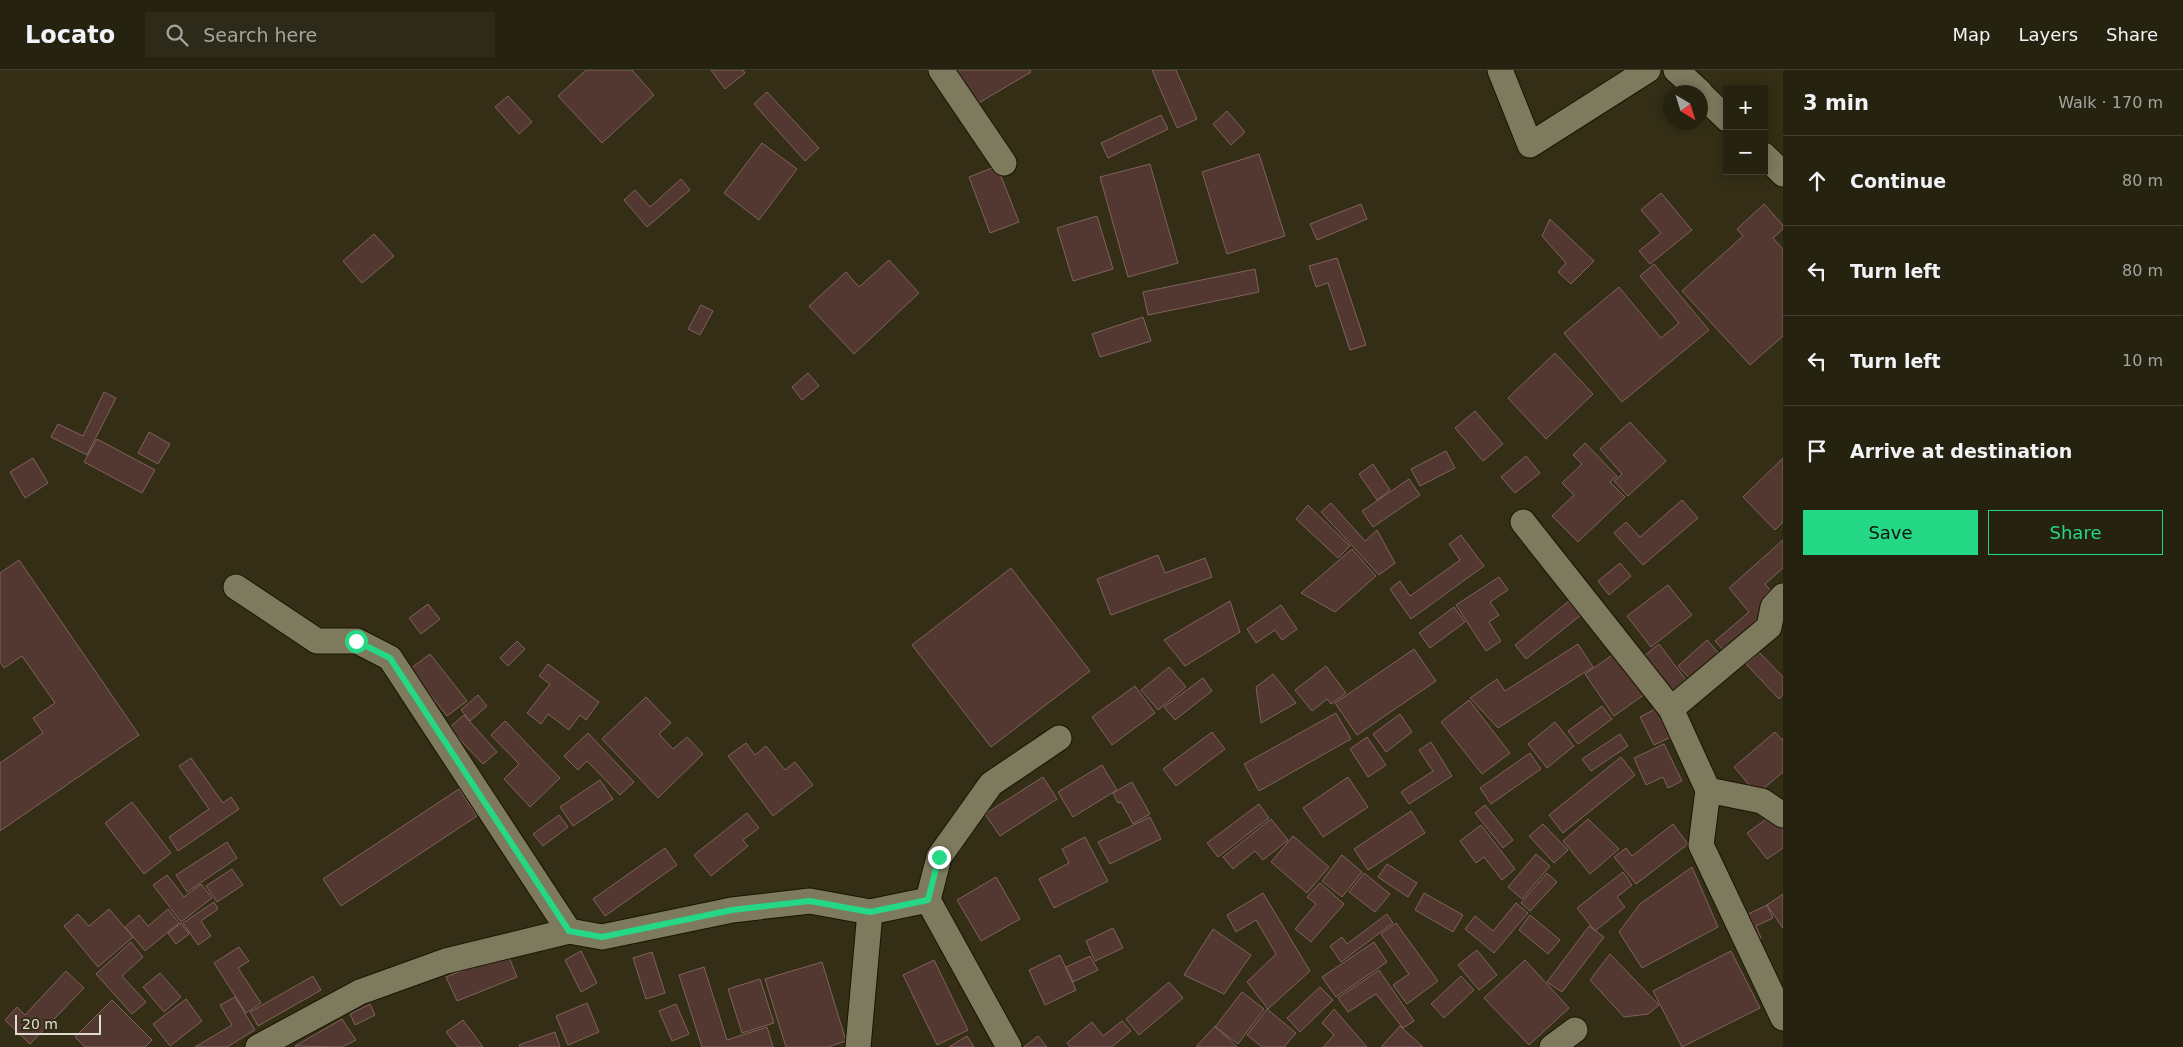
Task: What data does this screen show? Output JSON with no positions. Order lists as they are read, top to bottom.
{
  "scale_bar": "20 m",
  "north": "bottom right",
  "page": {
    "header": "Locato",
    "search": "Search here",
    "nav": ["Map", "Layers", "Share"],
    "heading": ["3 min", "Walk · 170 m"],
    "map_buttons": ["+", "−"],
    "list": [
      ["Continue", "80 m"],
      ["Turn left", "80 m"],
      ["Turn left", "10 m"],
      "Arrive at destination"
    ],
    "buttons": ["Save", "Share"],
    "scale": "20 m"
  }
}
